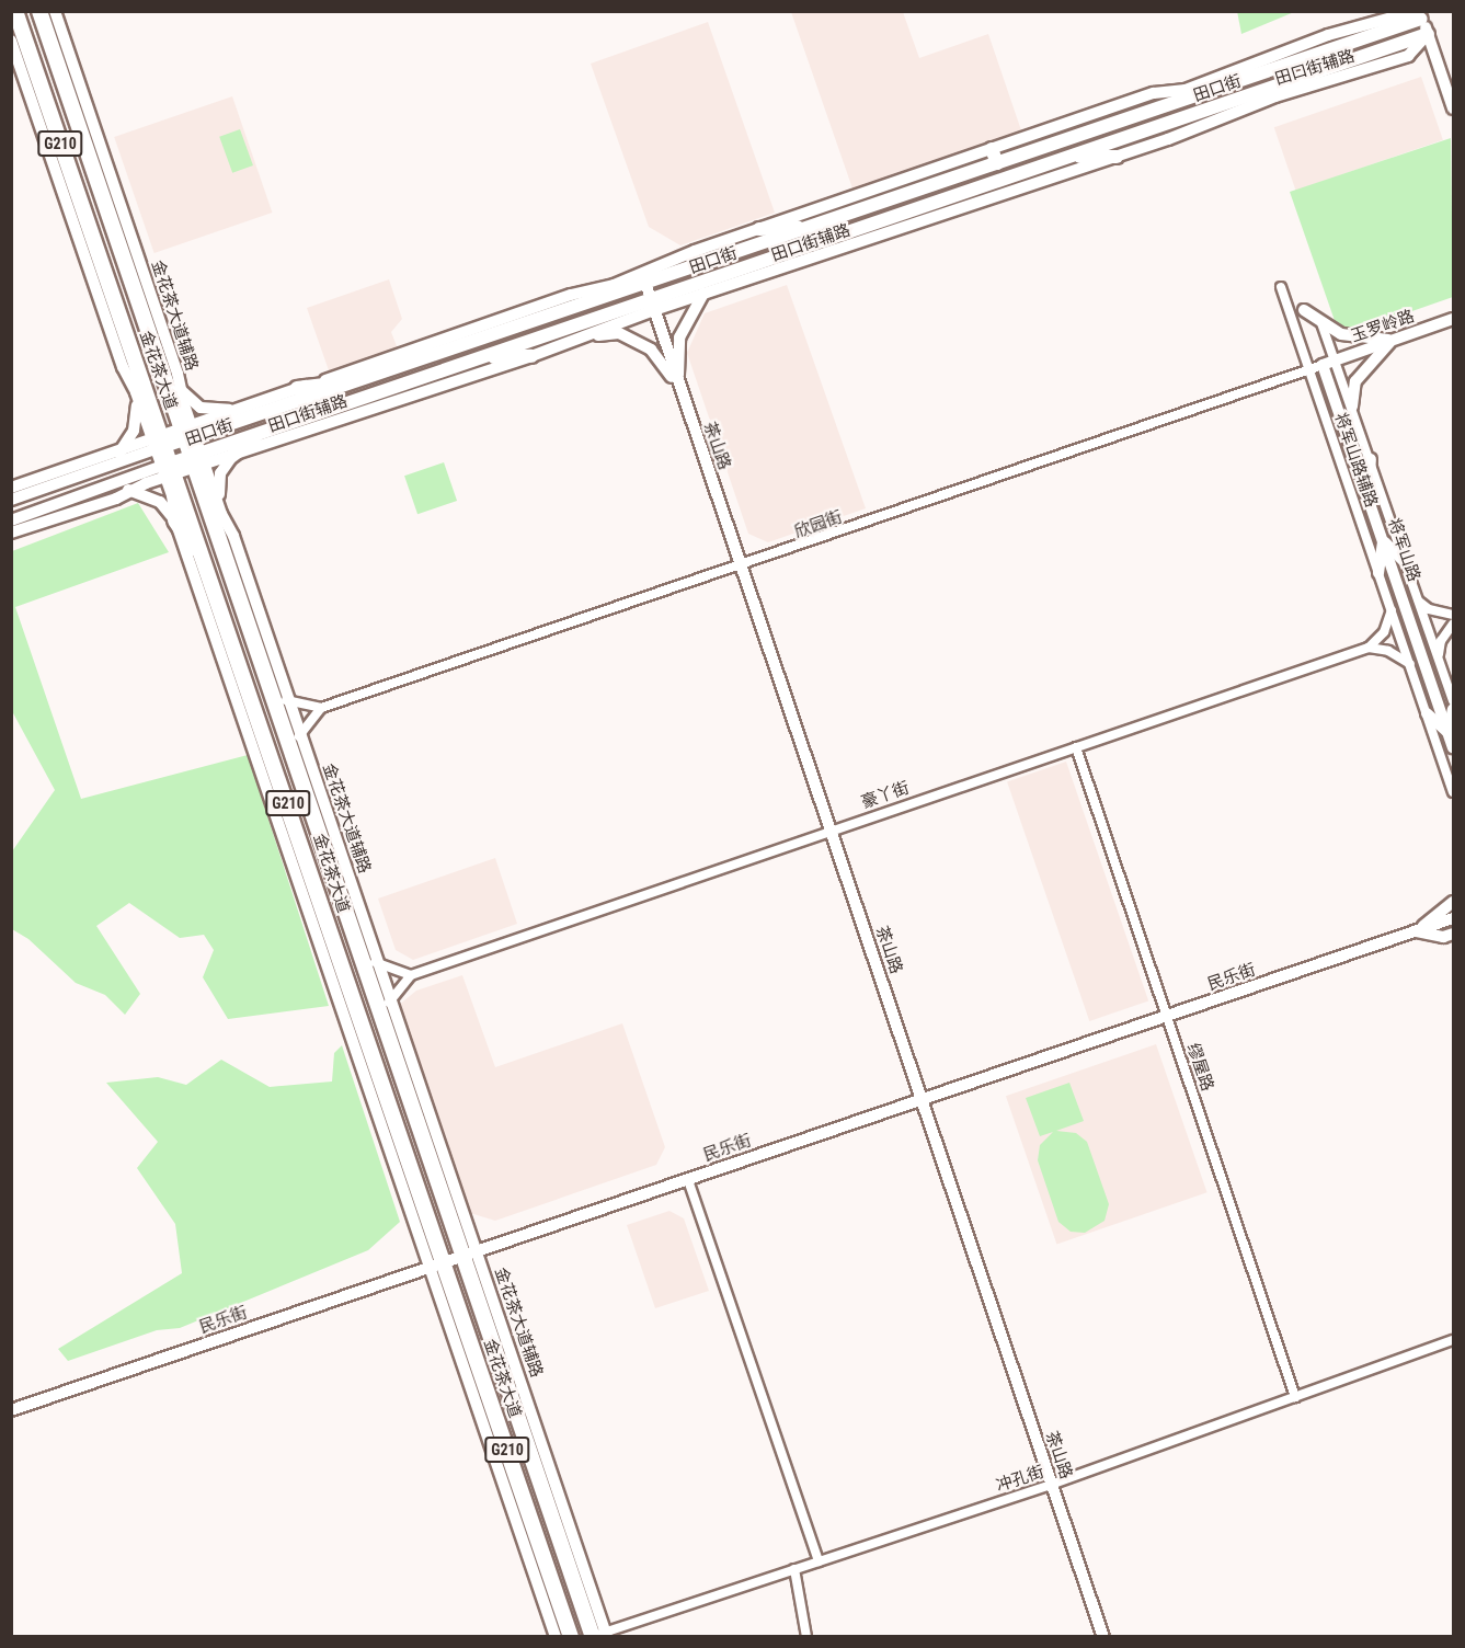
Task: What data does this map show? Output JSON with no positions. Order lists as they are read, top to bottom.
{
  "streets": {
    "highway": ["G210", "金花茶大道"],
    "main road": ["田口街"],
    "street": [
      "田口街辅路",
      "金花茶大道辅路",
      "玉罗岭路",
      "茶山路",
      "将军山路辅路",
      "欣园街",
      "将军山路",
      "豪丫街",
      "民乐街",
      "缪屋路",
      "冲孔街"
    ]
  },
  "crossings": [
    ["田口街辅路", "田口街"],
    ["田口街辅路", "金花茶大道辅路"],
    ["田口街辅路", "金花茶大道"],
    ["田口街辅路", "茶山路"],
    ["田口街", "金花茶大道辅路"],
    ["田口街", "金花茶大道"],
    ["田口街", "茶山路"],
    ["金花茶大道辅路", "金花茶大道"],
    ["玉罗岭路", "将军山路辅路"],
    ["玉罗岭路", "欣园街"],
    ["玉罗岭路", "将军山路"],
    ["金花茶大道", "民乐街"],
    ["金花茶大道", "冲孔街"],
    ["茶山路", "欣园街"],
    ["茶山路", "豪丫街"],
    ["茶山路", "民乐街"],
    ["茶山路", "冲孔街"],
    ["将军山路辅路", "欣园街"],
    ["将军山路辅路", "将军山路"],
    ["欣园街", "将军山路"],
    ["豪丫街", "缪屋路"],
    ["民乐街", "缪屋路"],
    ["缪屋路", "冲孔街"]
  ]
}
